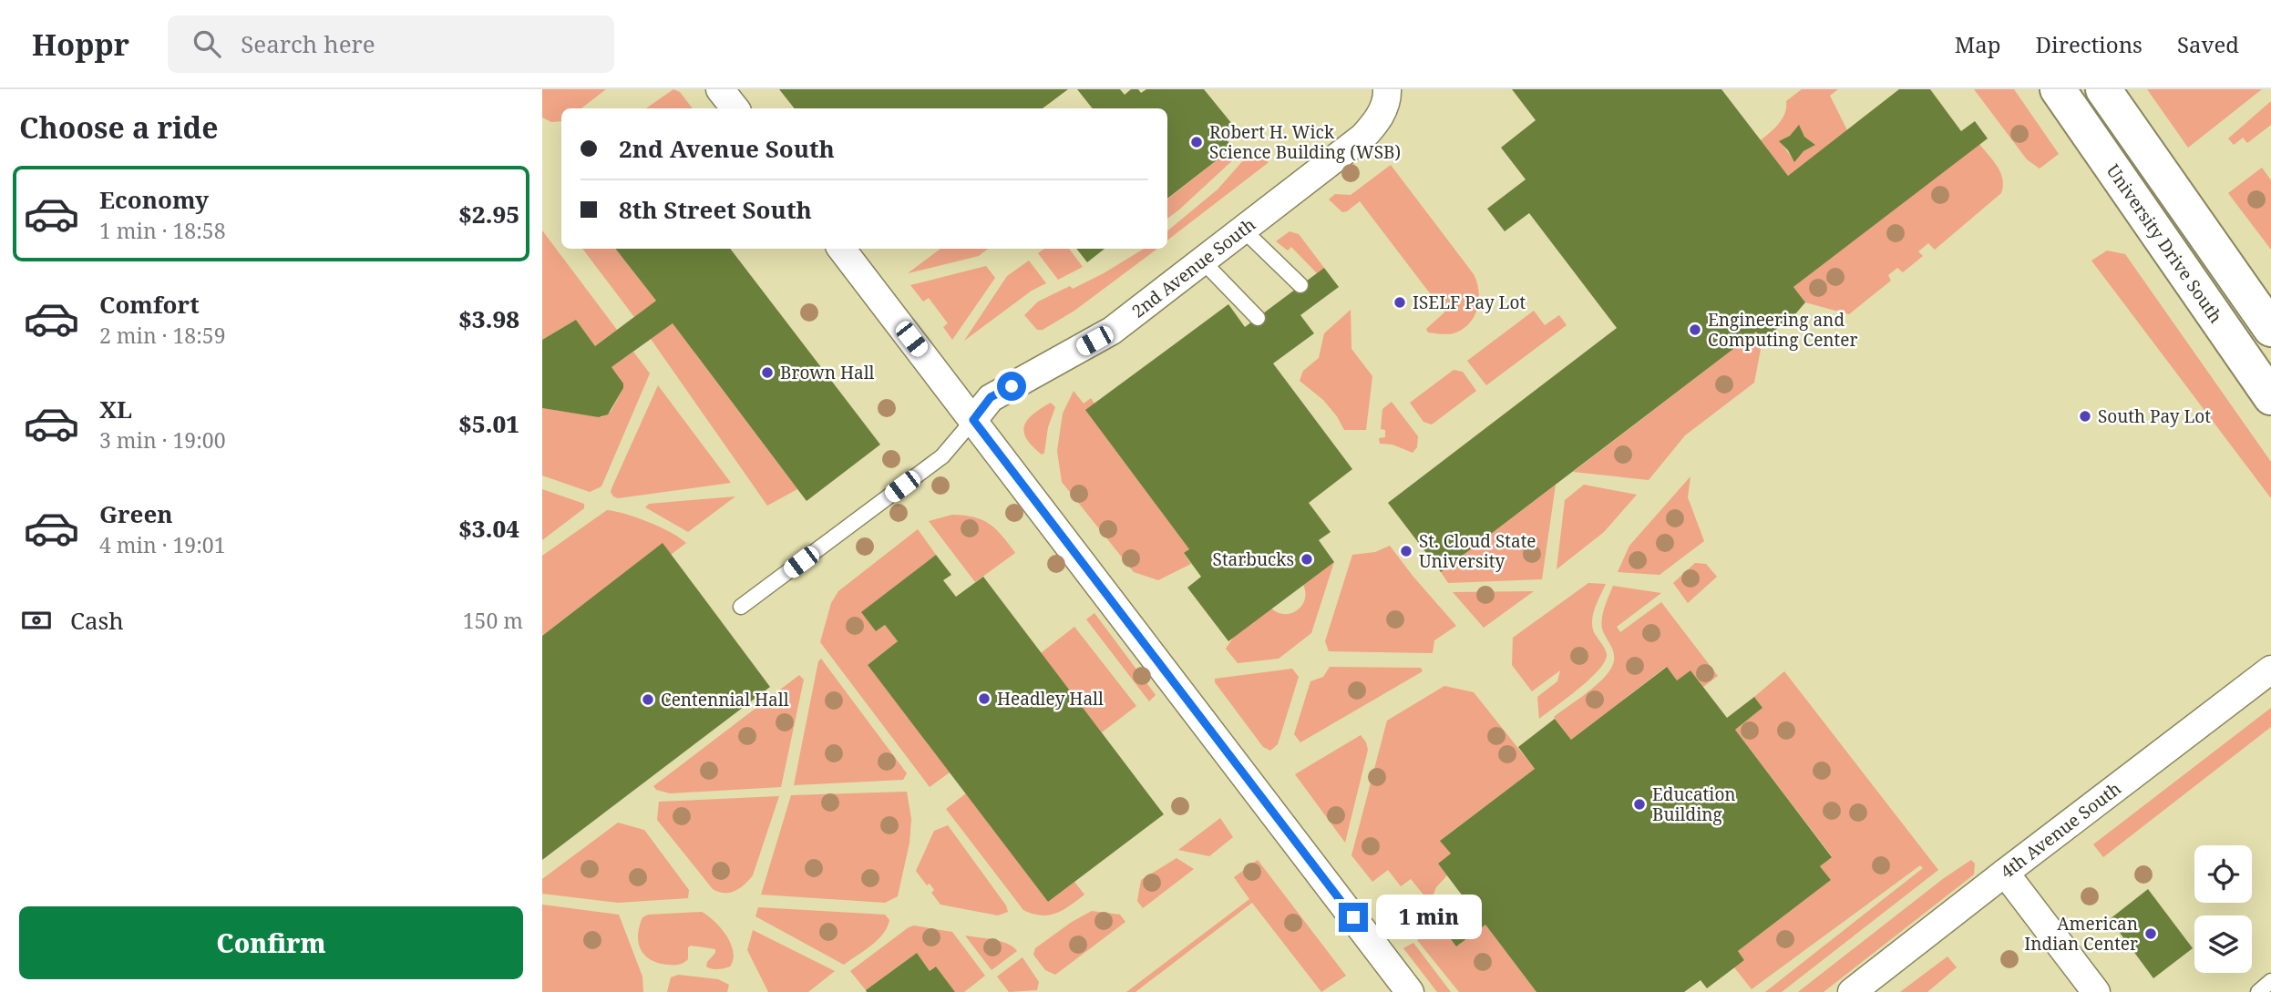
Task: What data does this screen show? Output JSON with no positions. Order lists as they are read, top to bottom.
{
  "streets": {
    "street": ["University Drive South", "2nd Avenue South", "4th Avenue South"]
  },
  "places": [
    "Robert H. Wick Science Building (WSB)",
    "ISELF Pay Lot",
    "Engineering and Computing Center",
    "Brown Hall",
    "South Pay Lot",
    "St. Cloud State University",
    "Starbucks",
    "Headley Hall",
    "Centennial Hall",
    "Education Building",
    "American Indian Center"
  ],
  "page": {
    "header": "Hoppr",
    "search": "Search here",
    "nav": ["Map", "Directions", "Saved"],
    "heading": "Choose a ride",
    "banner": ["2nd Avenue South", "8th Street South"],
    "list": [
      {
        "name": "Economy",
        "note": "1 min · 18:58",
        "value": "$2.95"
      },
      {
        "name": "Comfort",
        "note": "2 min · 18:59",
        "value": "$3.98"
      },
      {
        "name": "XL",
        "note": "3 min · 19:00",
        "value": "$5.01"
      },
      {
        "name": "Green",
        "note": "4 min · 19:01",
        "value": "$3.04"
      }
    ],
    "pay": ["Cash", "150 m"],
    "buttons": "Confirm",
    "bubble": "1 min"
  }
}
